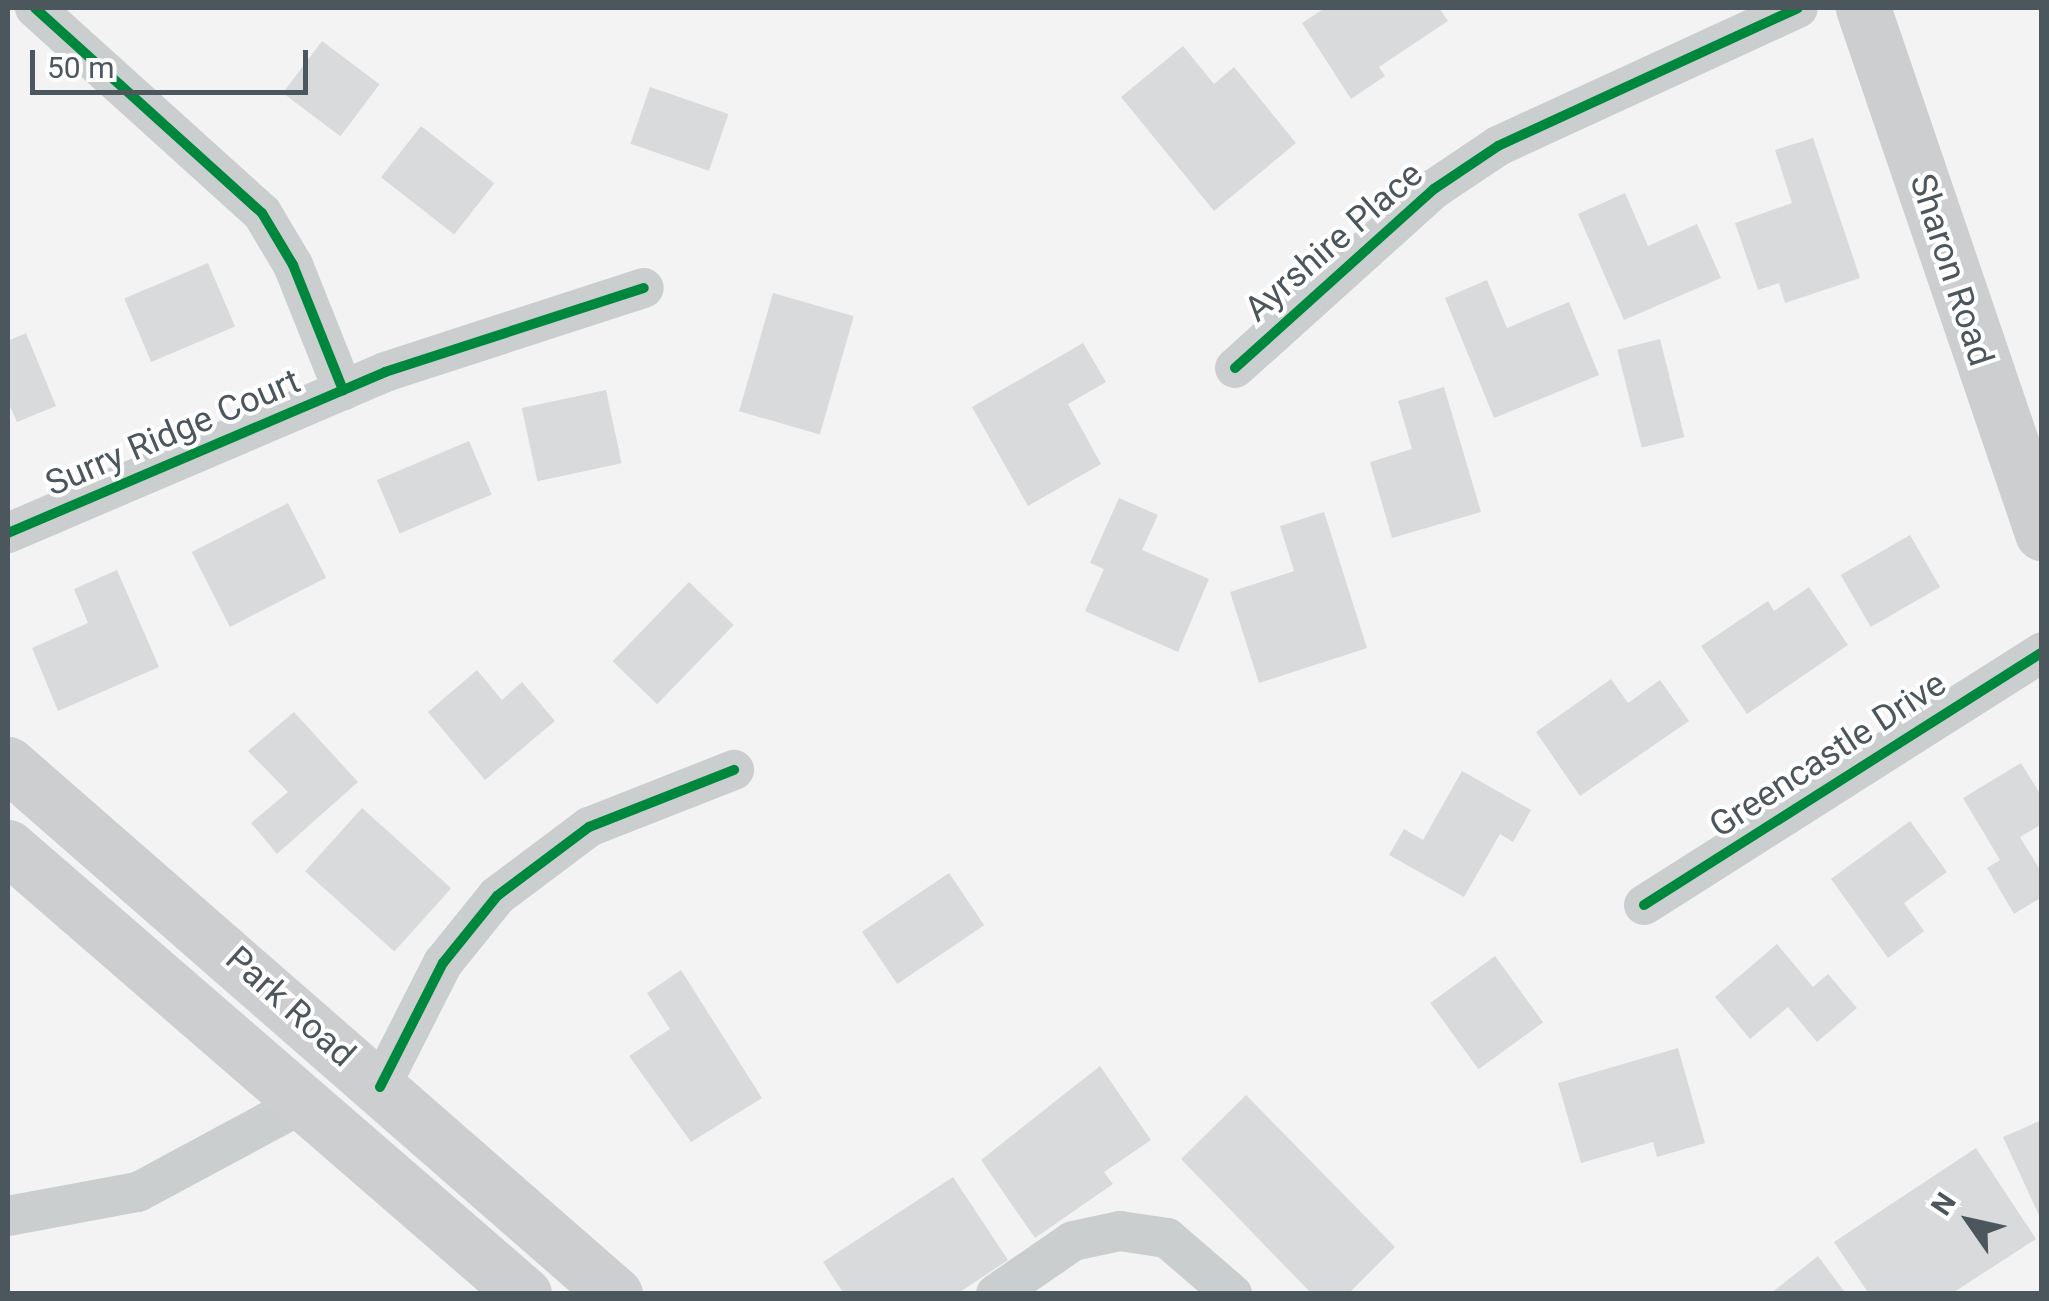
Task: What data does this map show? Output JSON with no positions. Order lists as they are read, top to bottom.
{
  "streets": {
    "main road": ["Sharon Road", "Park Road"],
    "street": ["Ayrshire Place", "Surry Ridge Court", "Greencastle Drive"]
  },
  "scale_bar": "50 m",
  "north": "top left"
}
